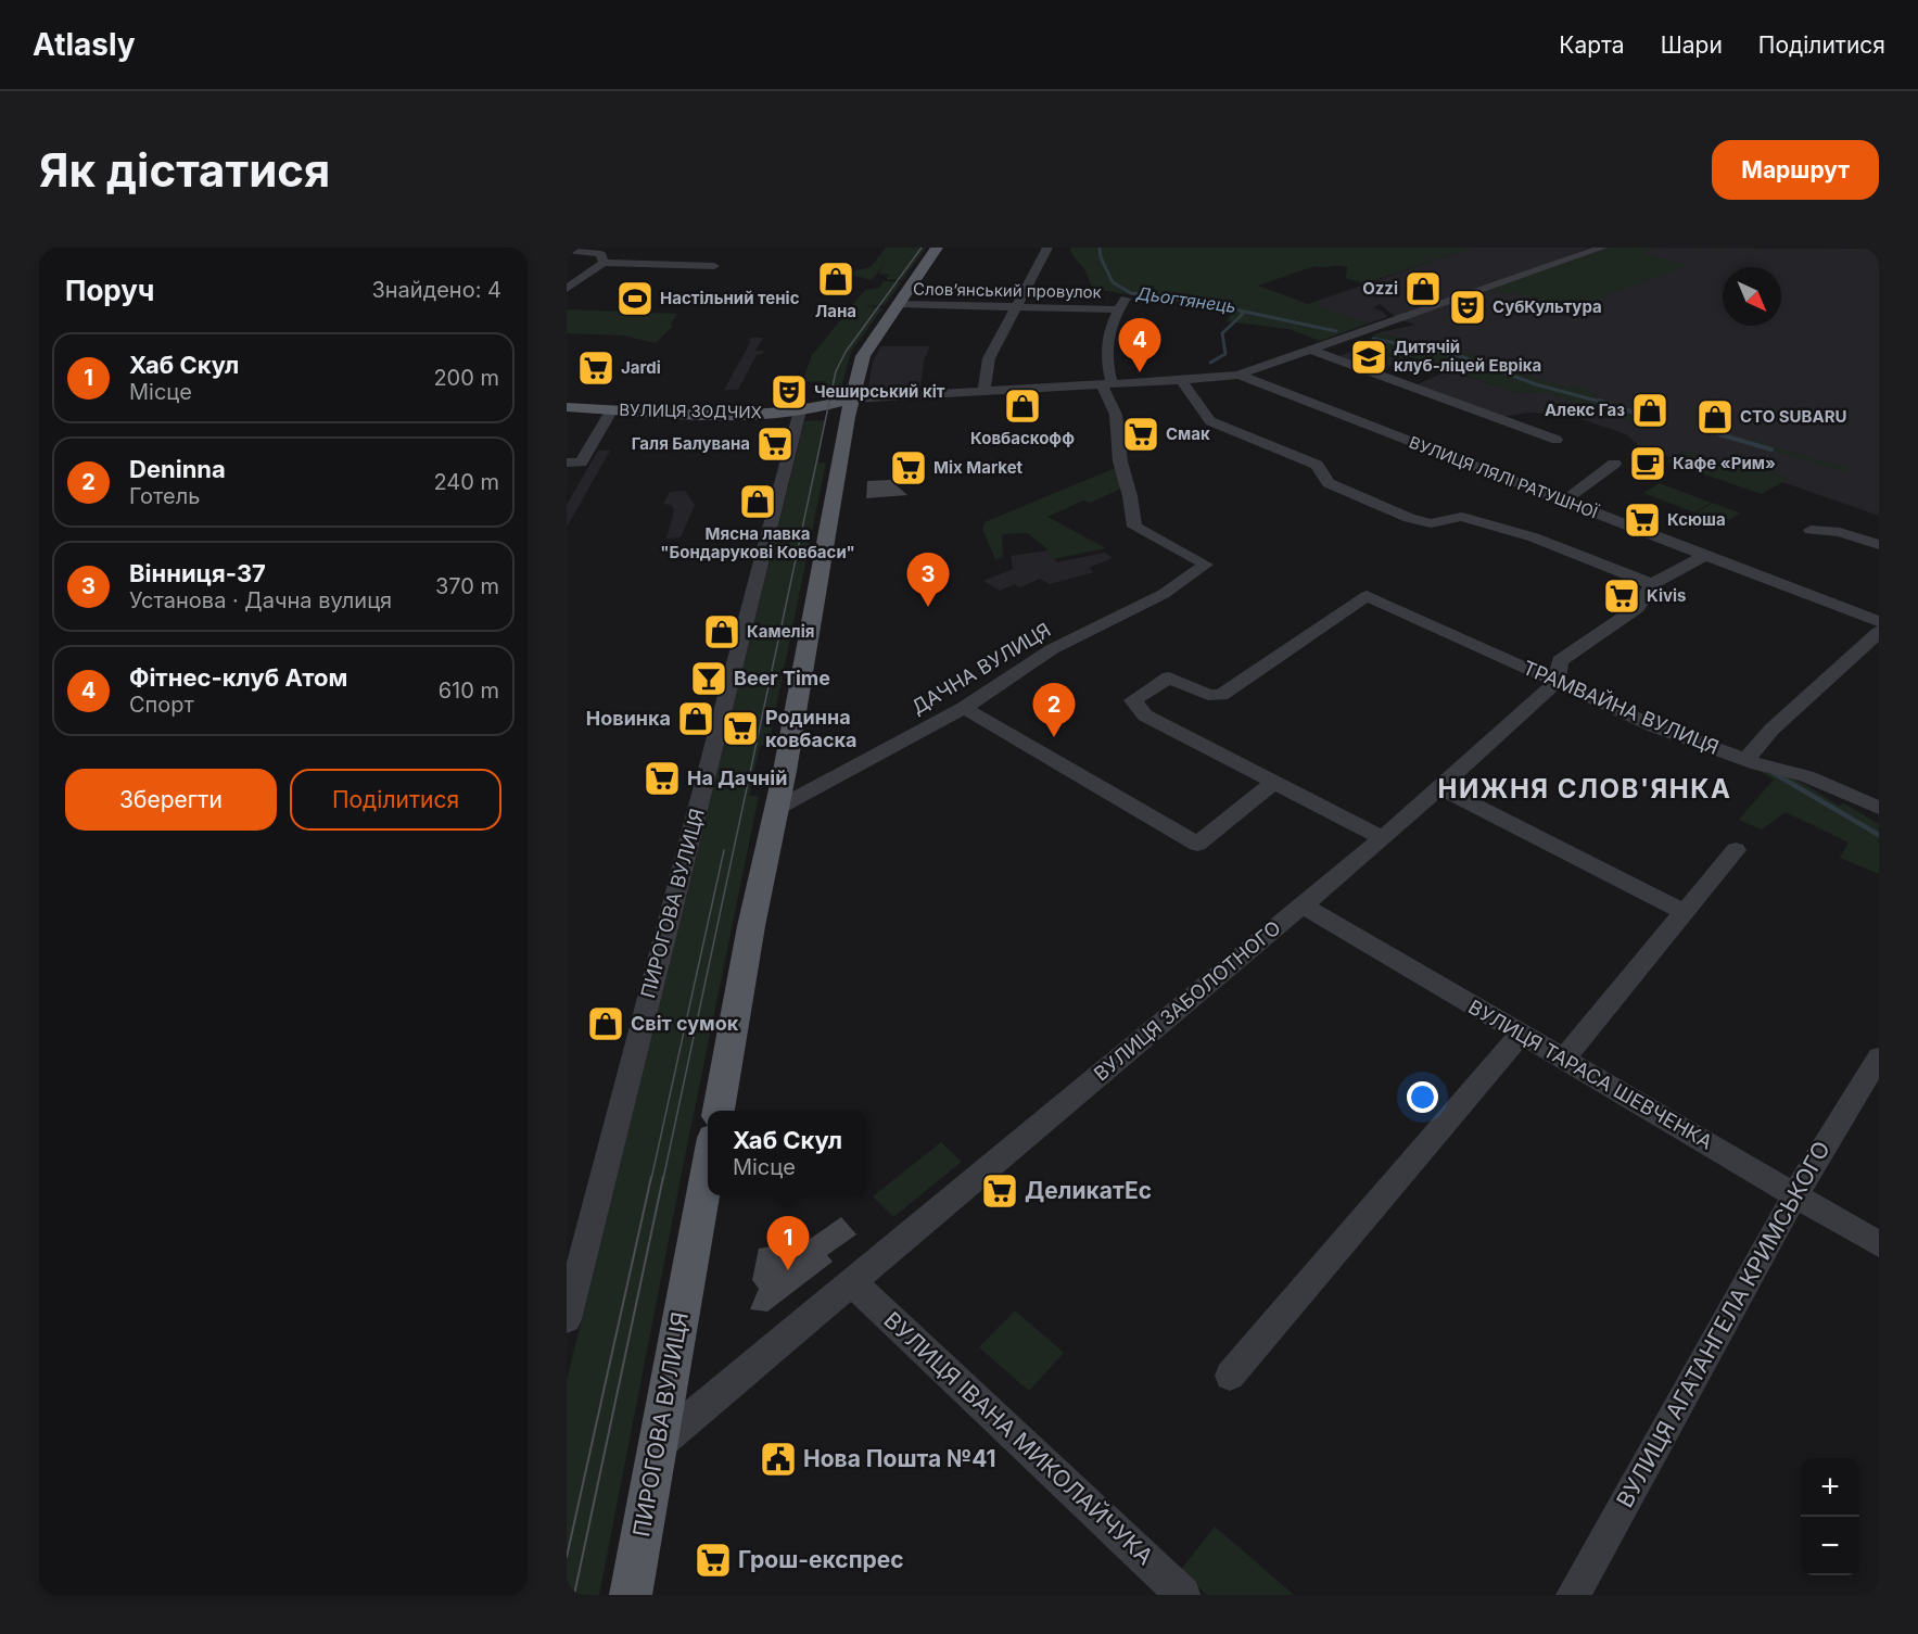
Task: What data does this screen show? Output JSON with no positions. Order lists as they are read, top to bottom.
{
  "streets": {
    "main road": ["ВУЛИЦЯ ЗОДЧИХ", "ПИРОГОВА ВУЛИЦЯ"],
    "street": [
      "Словʼянський провулок",
      "ВУЛИЦЯ ЛЯЛІ РАТУШНОЇ",
      "ДАЧНА ВУЛИЦЯ",
      "ТРАМВАЙНА ВУЛИЦЯ",
      "ВУЛИЦЯ ЗАБОЛОТНОГО",
      "ВУЛИЦЯ ТАРАСА ШЕВЧЕНКА",
      "ВУЛИЦЯ АГАТАНГЕЛА КРИМСЬКОГО",
      "ВУЛИЦЯ ІВАНА МИКОЛАЙЧУКА"
    ]
  },
  "crossings": [
    ["ВУЛИЦЯ ЗОДЧИХ", "ПИРОГОВА ВУЛИЦЯ"],
    ["ВУЛИЦЯ ЛЯЛІ РАТУШНОЇ", "ВУЛИЦЯ ЗАБОЛОТНОГО"],
    ["ТРАМВАЙНА ВУЛИЦЯ", "ВУЛИЦЯ ЗАБОЛОТНОГО"],
    ["ПИРОГОВА ВУЛИЦЯ", "ВУЛИЦЯ ЗАБОЛОТНОГО"],
    ["ВУЛИЦЯ ЗАБОЛОТНОГО", "ВУЛИЦЯ ТАРАСА ШЕВЧЕНКА"],
    ["ВУЛИЦЯ ЗАБОЛОТНОГО", "ВУЛИЦЯ ІВАНА МИКОЛАЙЧУКА"],
    ["ВУЛИЦЯ ТАРАСА ШЕВЧЕНКА", "ВУЛИЦЯ АГАТАНГЕЛА КРИМСЬКОГО"]
  ],
  "districts": ["НИЖНЯ СЛОВ'ЯНКА"],
  "water": ["Дьогтянець"],
  "places": {
    "shop": [
      "Лана",
      "Ozzi",
      "Ковбаскофф",
      "Алекс Газ",
      "СТО SUBARU",
      "Мясна лавка \"Бондарукові Ковбаси\"",
      "Камелія",
      "Новинка",
      "Світ сумок"
    ],
    "sports": ["Настільний теніс"],
    "theatre": ["СубКультура", "Чеширський кіт"],
    "school or university": ["Дитячій клуб-ліцей Евріка"],
    "supermarket": [
      "Jardi",
      "Смак",
      "Галя Балувана",
      "Mix Market",
      "Ксюша",
      "Kivis",
      "Родинна ковбаска",
      "На Дачній",
      "ДеликатЕс",
      "Грош-експрес"
    ],
    "cafe": ["Кафе «Рим»"],
    "bar": ["Beer Time"],
    "public building": ["Нова Пошта №41"]
  },
  "north": "bottom right",
  "page": {
    "header": "Atlasly",
    "nav": ["Карта", "Шари", "Поділитися"],
    "buttons": [
      "Маршрут",
      ["Зберегти", "Поділитися"]
    ],
    "title": "Як дістатися",
    "heading": ["Поруч", "Знайдено: 4"],
    "pins": [
      "4",
      "3",
      "2",
      "1"
    ],
    "list": [
      {
        "mark": "1",
        "name": "Хаб Скул",
        "note": "Місце",
        "value": "200 m"
      },
      {
        "mark": "2",
        "name": "Deninna",
        "note": "Готель",
        "value": "240 m"
      },
      {
        "mark": "3",
        "name": "Вінниця-37",
        "note": "Установа · Дачна вулиця",
        "value": "370 m"
      },
      {
        "mark": "4",
        "name": "Фітнес-клуб Атом",
        "note": "Спорт",
        "value": "610 m"
      }
    ],
    "popup": ["Хаб Скул", "Місце"],
    "map_buttons": ["+", "−"]
  }
}
